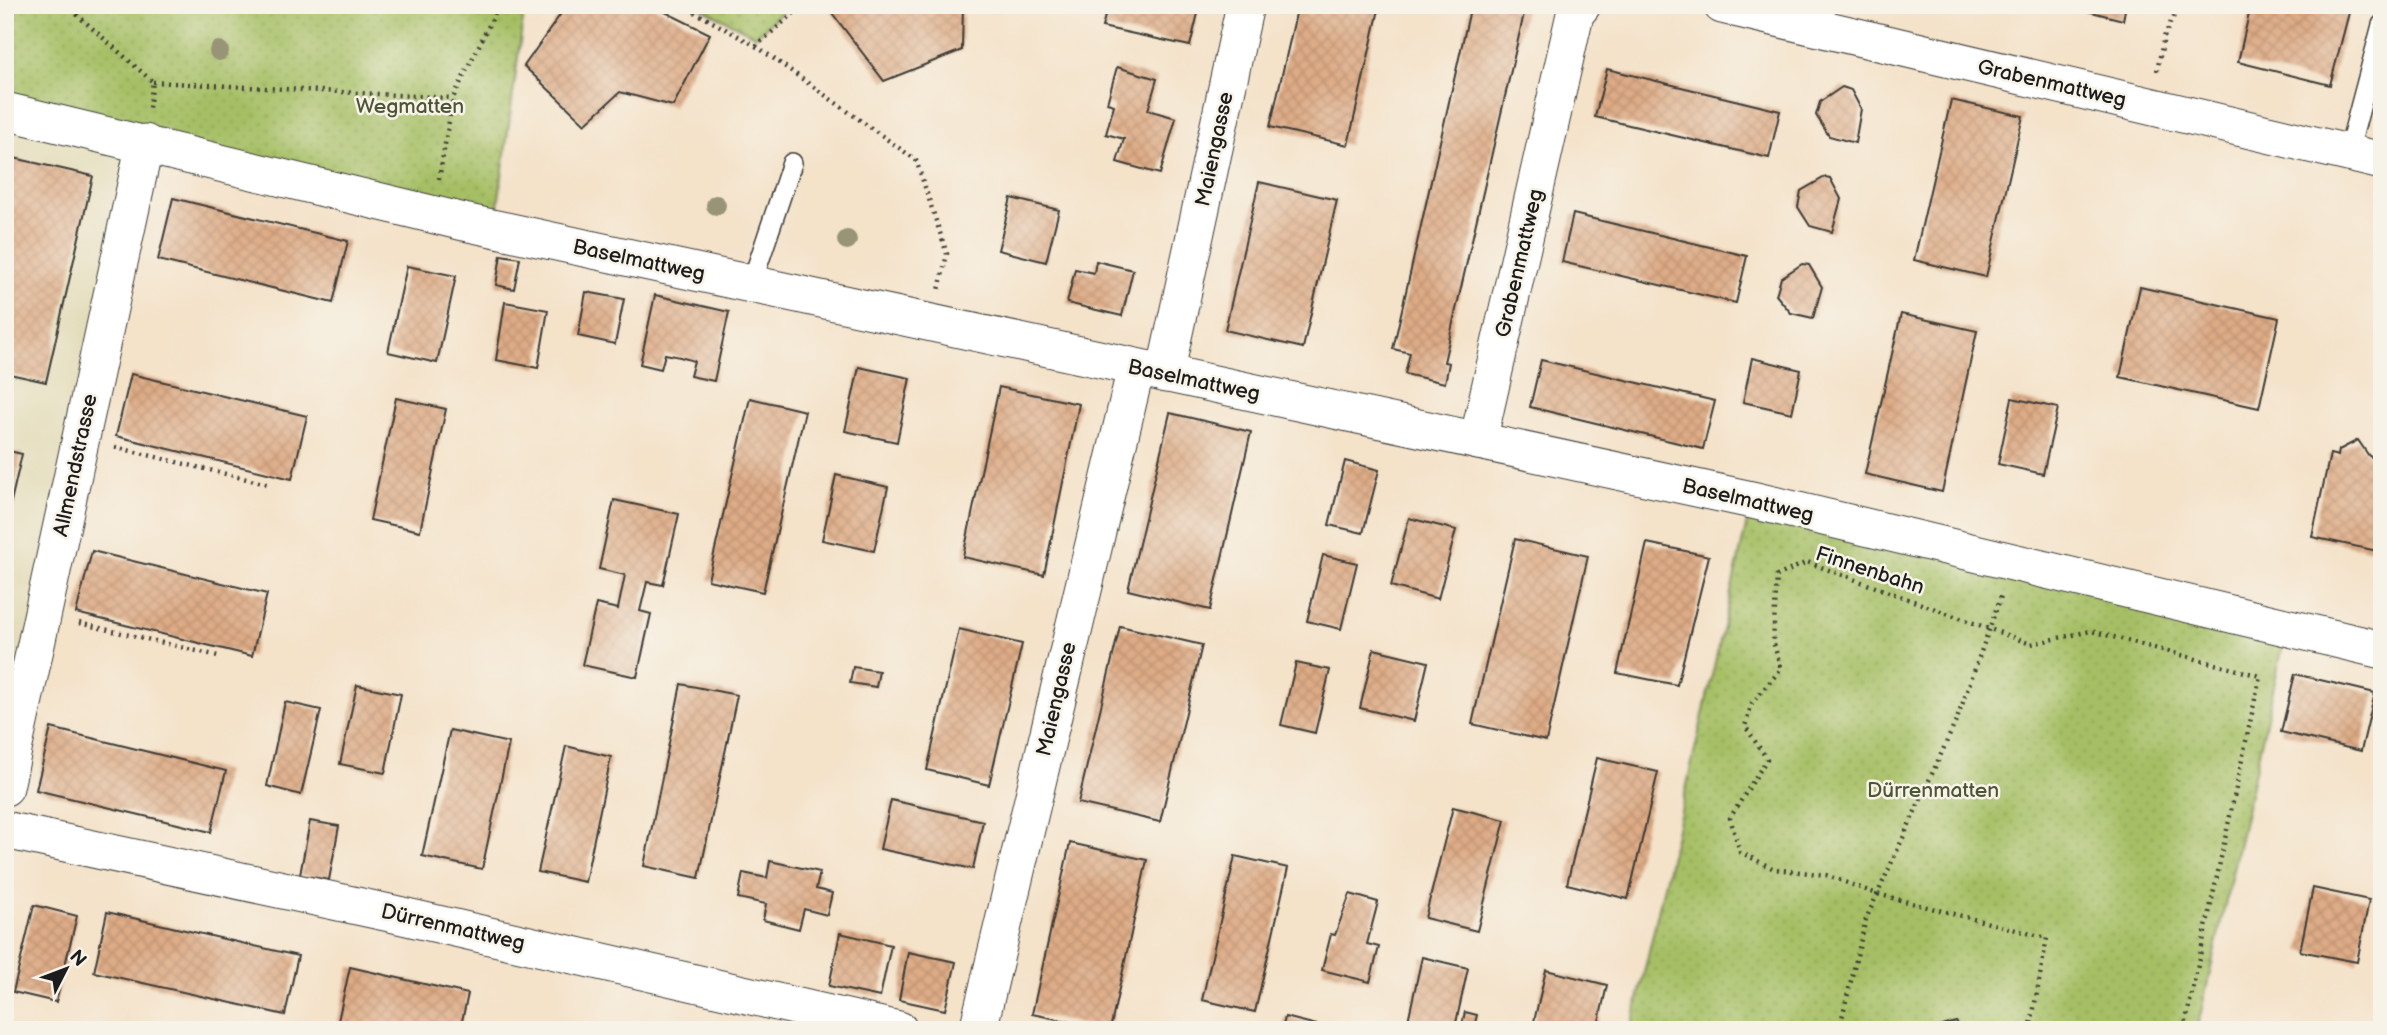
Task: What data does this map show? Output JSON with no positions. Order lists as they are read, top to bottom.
{
  "streets": {
    "street": [
      "Grabenmattweg",
      "Maiengasse",
      "Baselmattweg",
      "Allmendstrasse",
      "Dürrenmattweg"
    ],
    "path": ["Finnenbahn"]
  },
  "crossings": [
    ["Grabenmattweg", "Baselmattweg"],
    ["Maiengasse", "Baselmattweg"],
    ["Baselmattweg", "Allmendstrasse"]
  ],
  "parks": ["Wegmatten", "Dürrenmatten"],
  "north": "top right"
}
